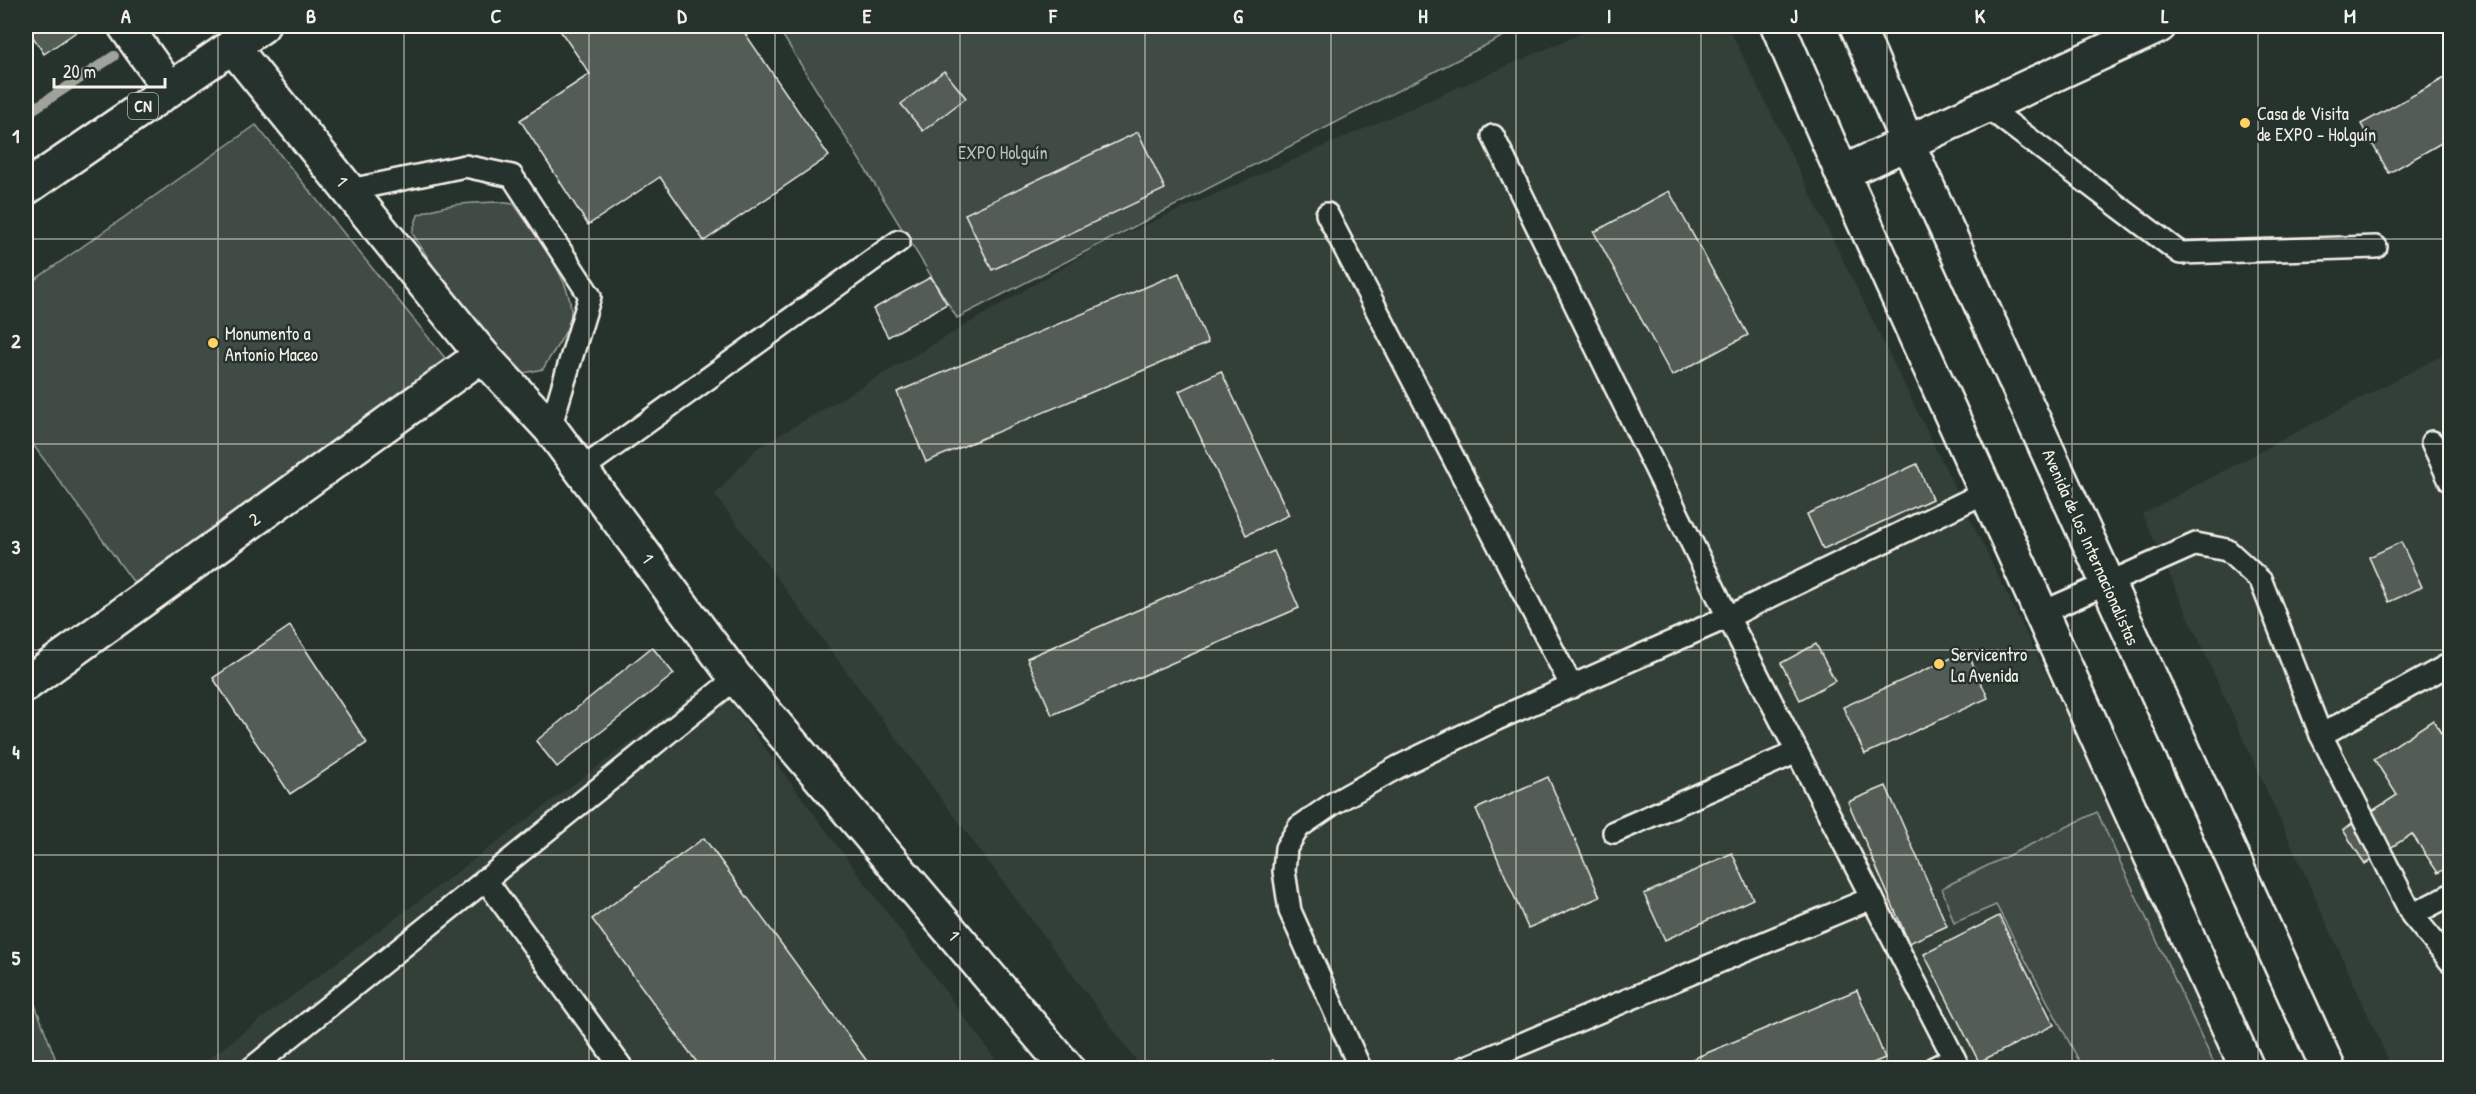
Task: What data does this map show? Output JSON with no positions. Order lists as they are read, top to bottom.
{
  "streets": {
    "main road": [
      "CN",
      "1",
      "2",
      "Avenida de los Internacionalistas"
    ]
  },
  "crossings": [
    ["CN", "1"],
    ["1", "2"]
  ],
  "parks": ["EXPO Holguín"],
  "places": ["Casa de Visita de EXPO - Holguín", "Monumento a Antonio Maceo", "Servicentro La Avenida"],
  "scale_bar": "20 m",
  "grid": {
    "columns": [
      "A",
      "B",
      "C",
      "D",
      "E",
      "F",
      "G",
      "H",
      "I",
      "J",
      "K",
      "L",
      "M"
    ],
    "rows": [
      "1",
      "2",
      "3",
      "4",
      "5"
    ]
  }
}
